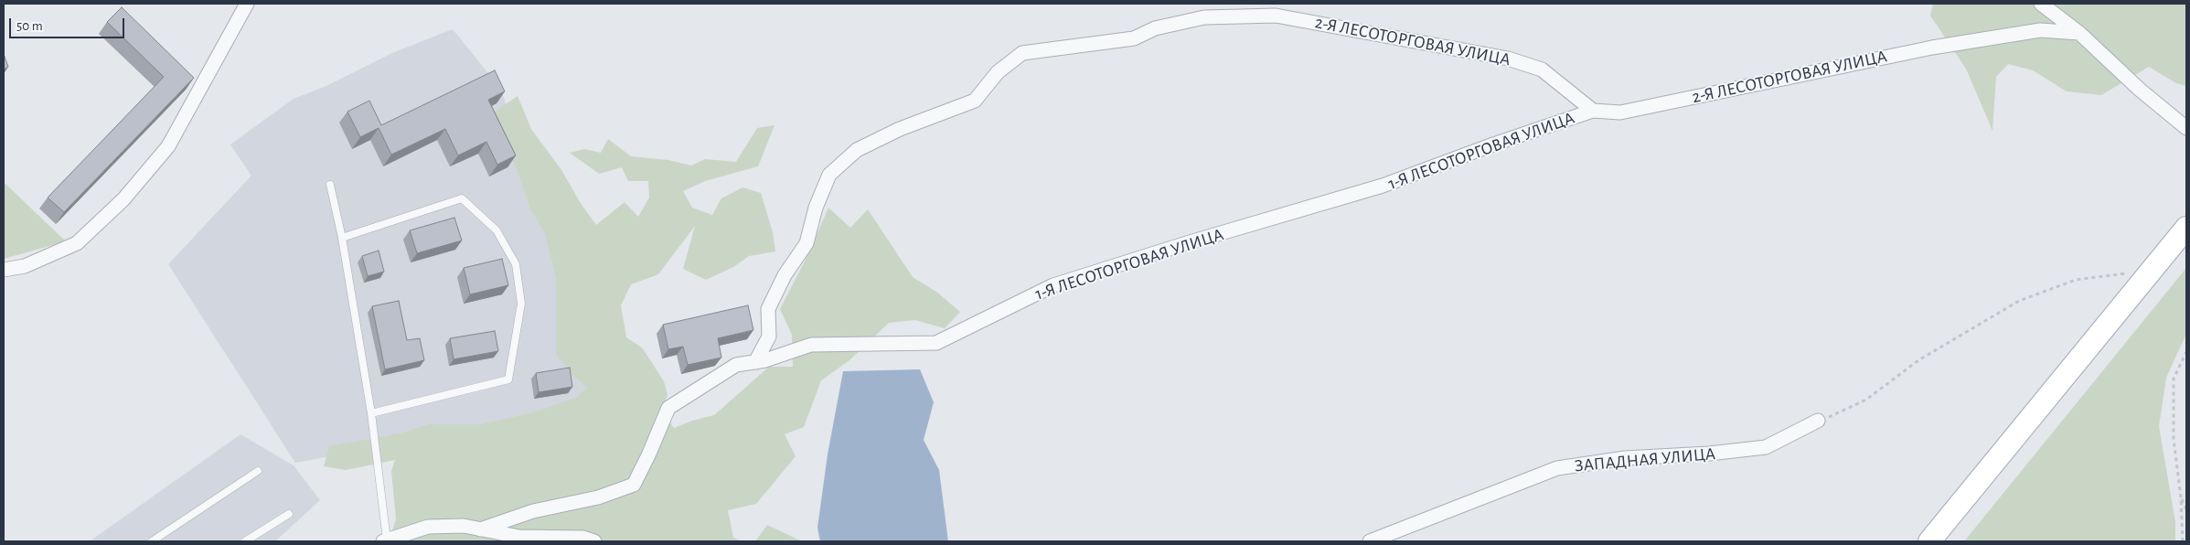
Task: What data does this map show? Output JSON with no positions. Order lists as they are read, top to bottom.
{
  "streets": {
    "street": ["2-Я ЛЕСОТОРГОВАЯ УЛИЦА", "1-Я ЛЕСОТОРГОВАЯ УЛИЦА", "ЗАПАДНАЯ УЛИЦА"]
  },
  "crossings": [
    ["2-Я ЛЕСОТОРГОВАЯ УЛИЦА", "1-Я ЛЕСОТОРГОВАЯ УЛИЦА"]
  ],
  "scale_bar": "50 m"
}
